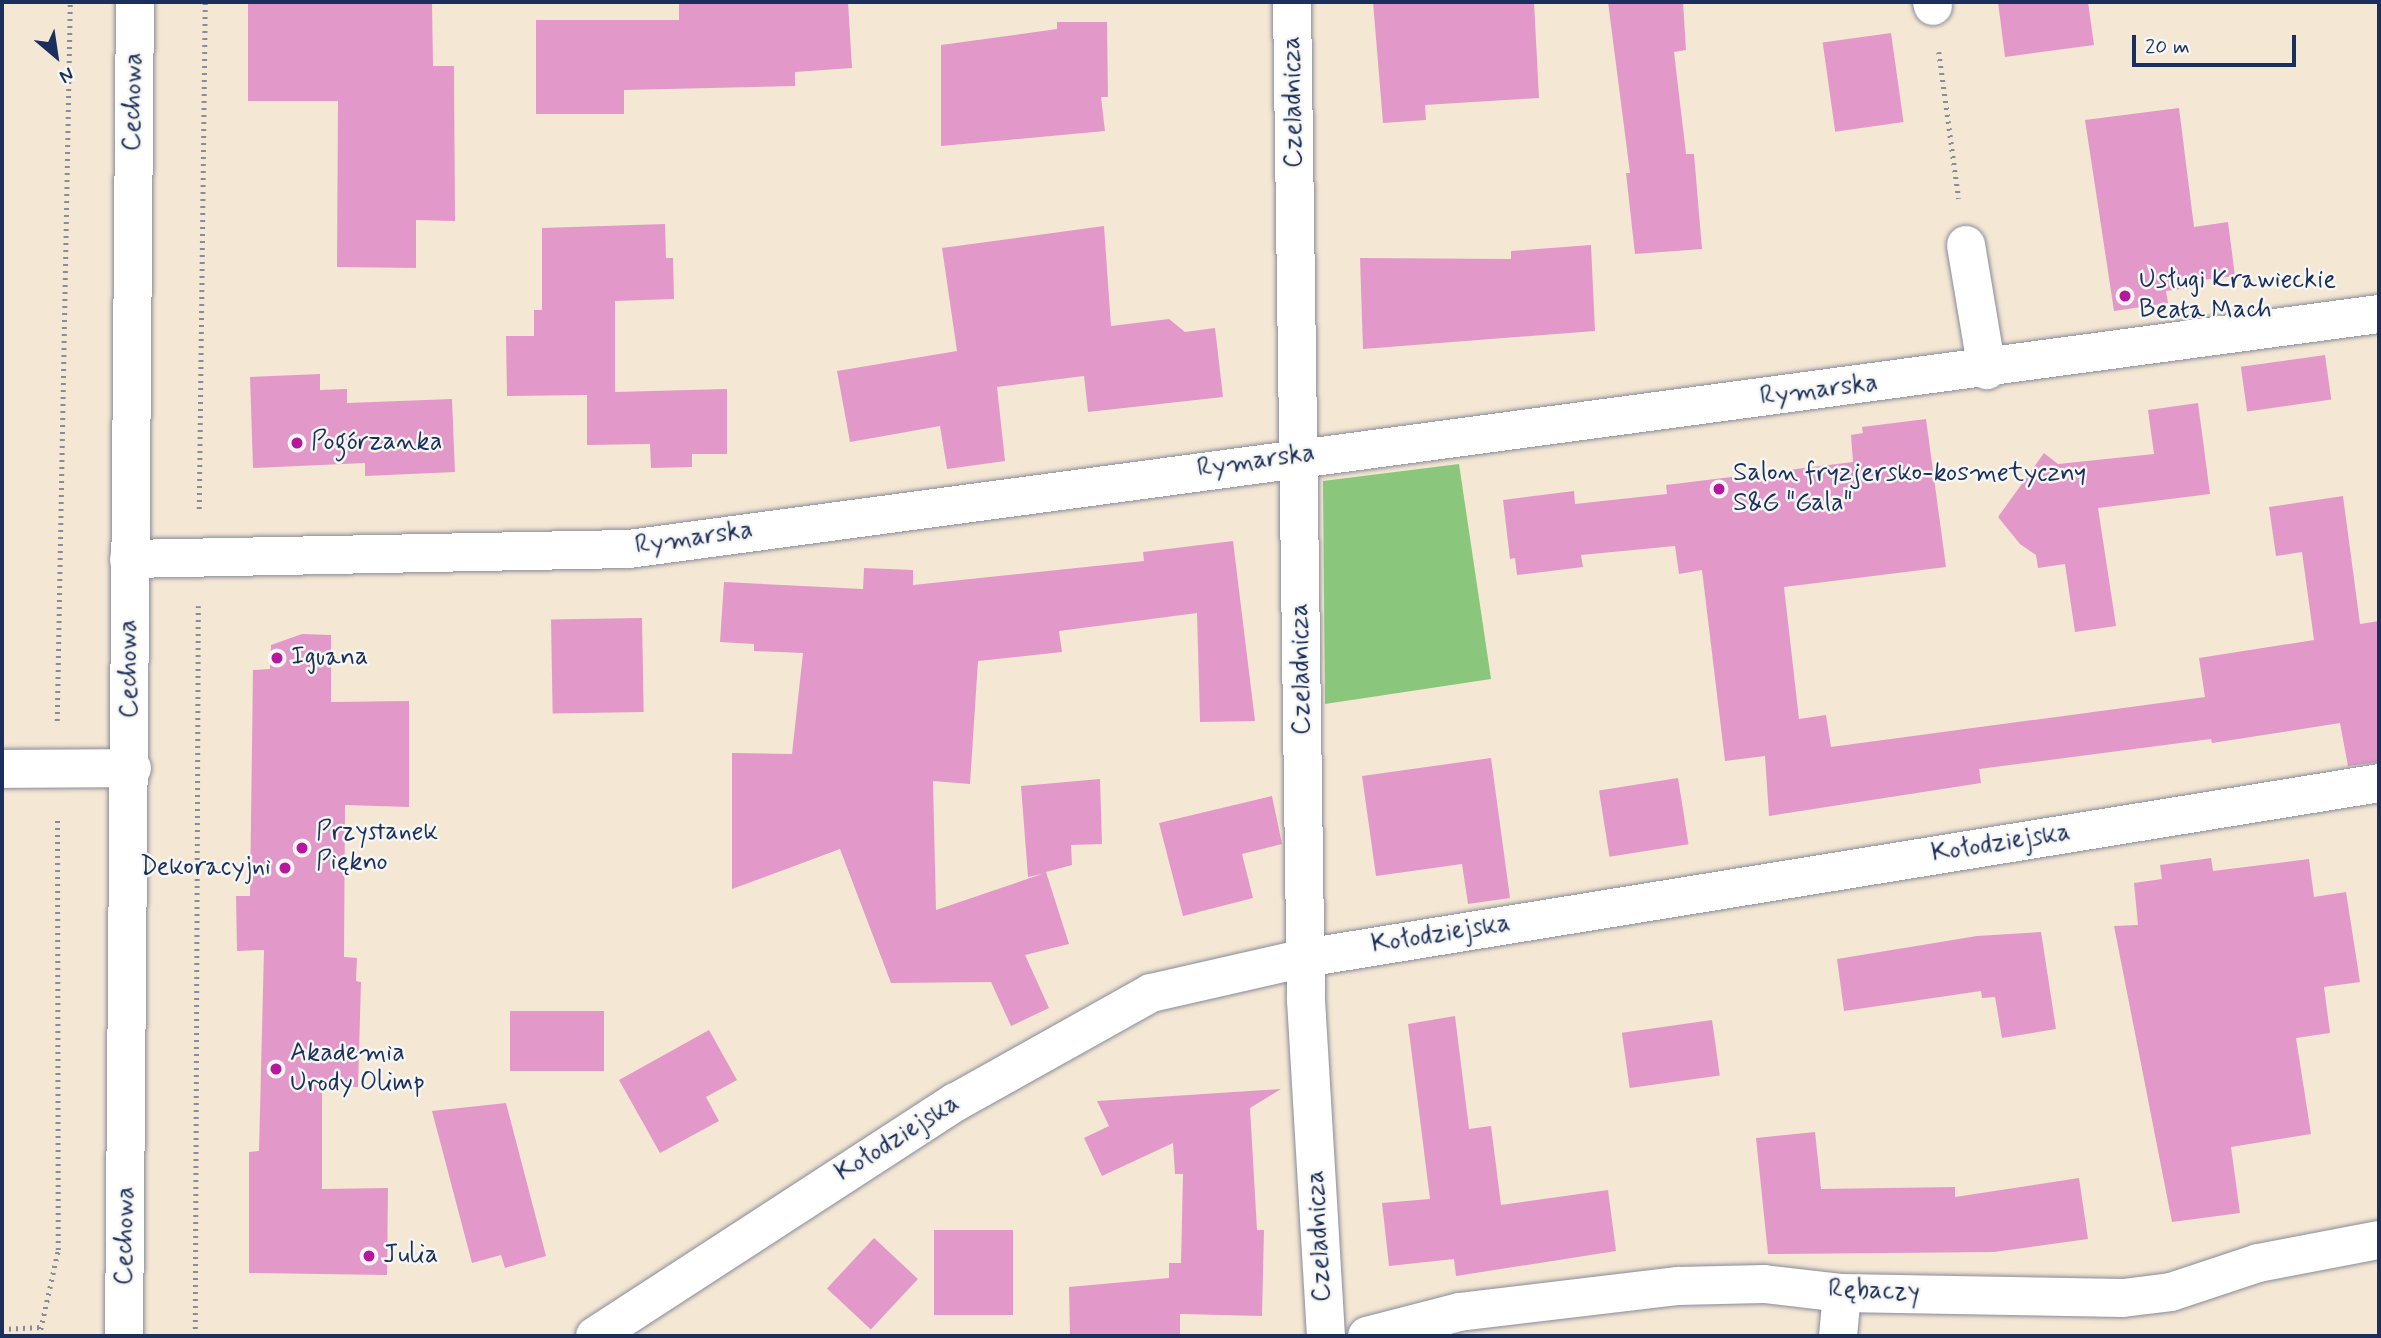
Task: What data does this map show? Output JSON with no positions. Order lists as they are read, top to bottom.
{
  "streets": {
    "street": [
      "Cechowa",
      "Czeladnicza",
      "Rymarska",
      "Kołodziejska",
      "Rębaczy"
    ]
  },
  "crossings": [
    ["Cechowa", "Rymarska"],
    ["Czeladnicza", "Rymarska"],
    ["Czeladnicza", "Kołodziejska"]
  ],
  "places": [
    "Usługi Krawieckie Beata Mach",
    "Pogórzanka",
    "Salon fryzjersko-kosmetyczny S&G \"Gala\"",
    "Iguana",
    "Przystanek Piękno",
    "Dekoracyjni",
    "Akademia Urody Olimp",
    "Julia"
  ],
  "scale_bar": "20 m",
  "north": "bottom right"
}
